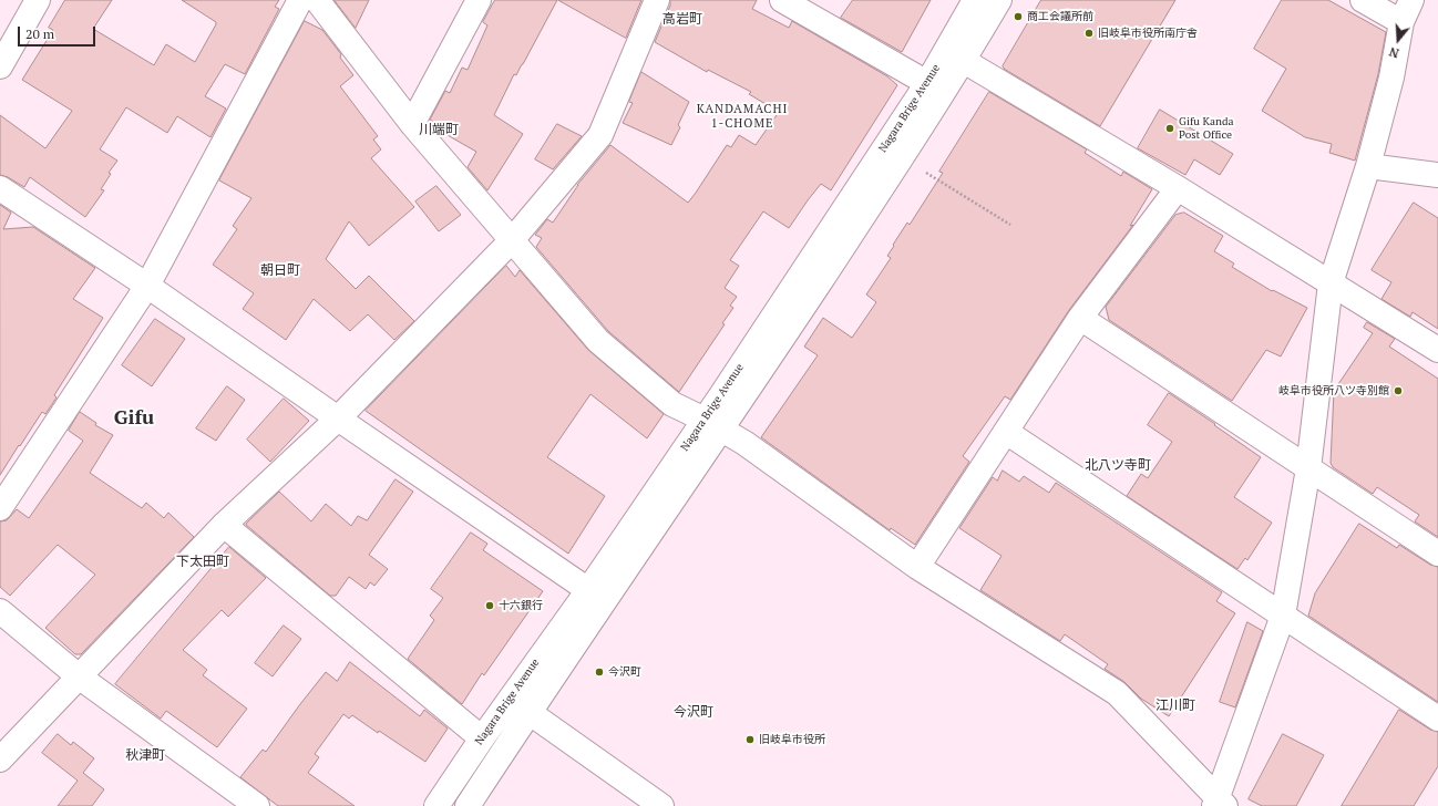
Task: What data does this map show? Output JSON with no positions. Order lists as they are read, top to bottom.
{
  "streets": {
    "main road": ["Nagara Brige Avenue"]
  },
  "districts": [
    "高岩町",
    "KANDAMACHI 1-CHOME",
    "川端町",
    "朝日町",
    "Gifu",
    "北八ツ寺町",
    "下太田町",
    "江川町",
    "今沢町",
    "秋津町"
  ],
  "places": [
    "商工会議所前",
    "旧岐阜市役所南庁舎",
    "Gifu Kanda Post Office",
    "岐阜市役所八ツ寺別館",
    "十六銀行",
    "今沢町",
    "旧岐阜市役所"
  ],
  "scale_bar": "20 m",
  "north": "bottom"
}
